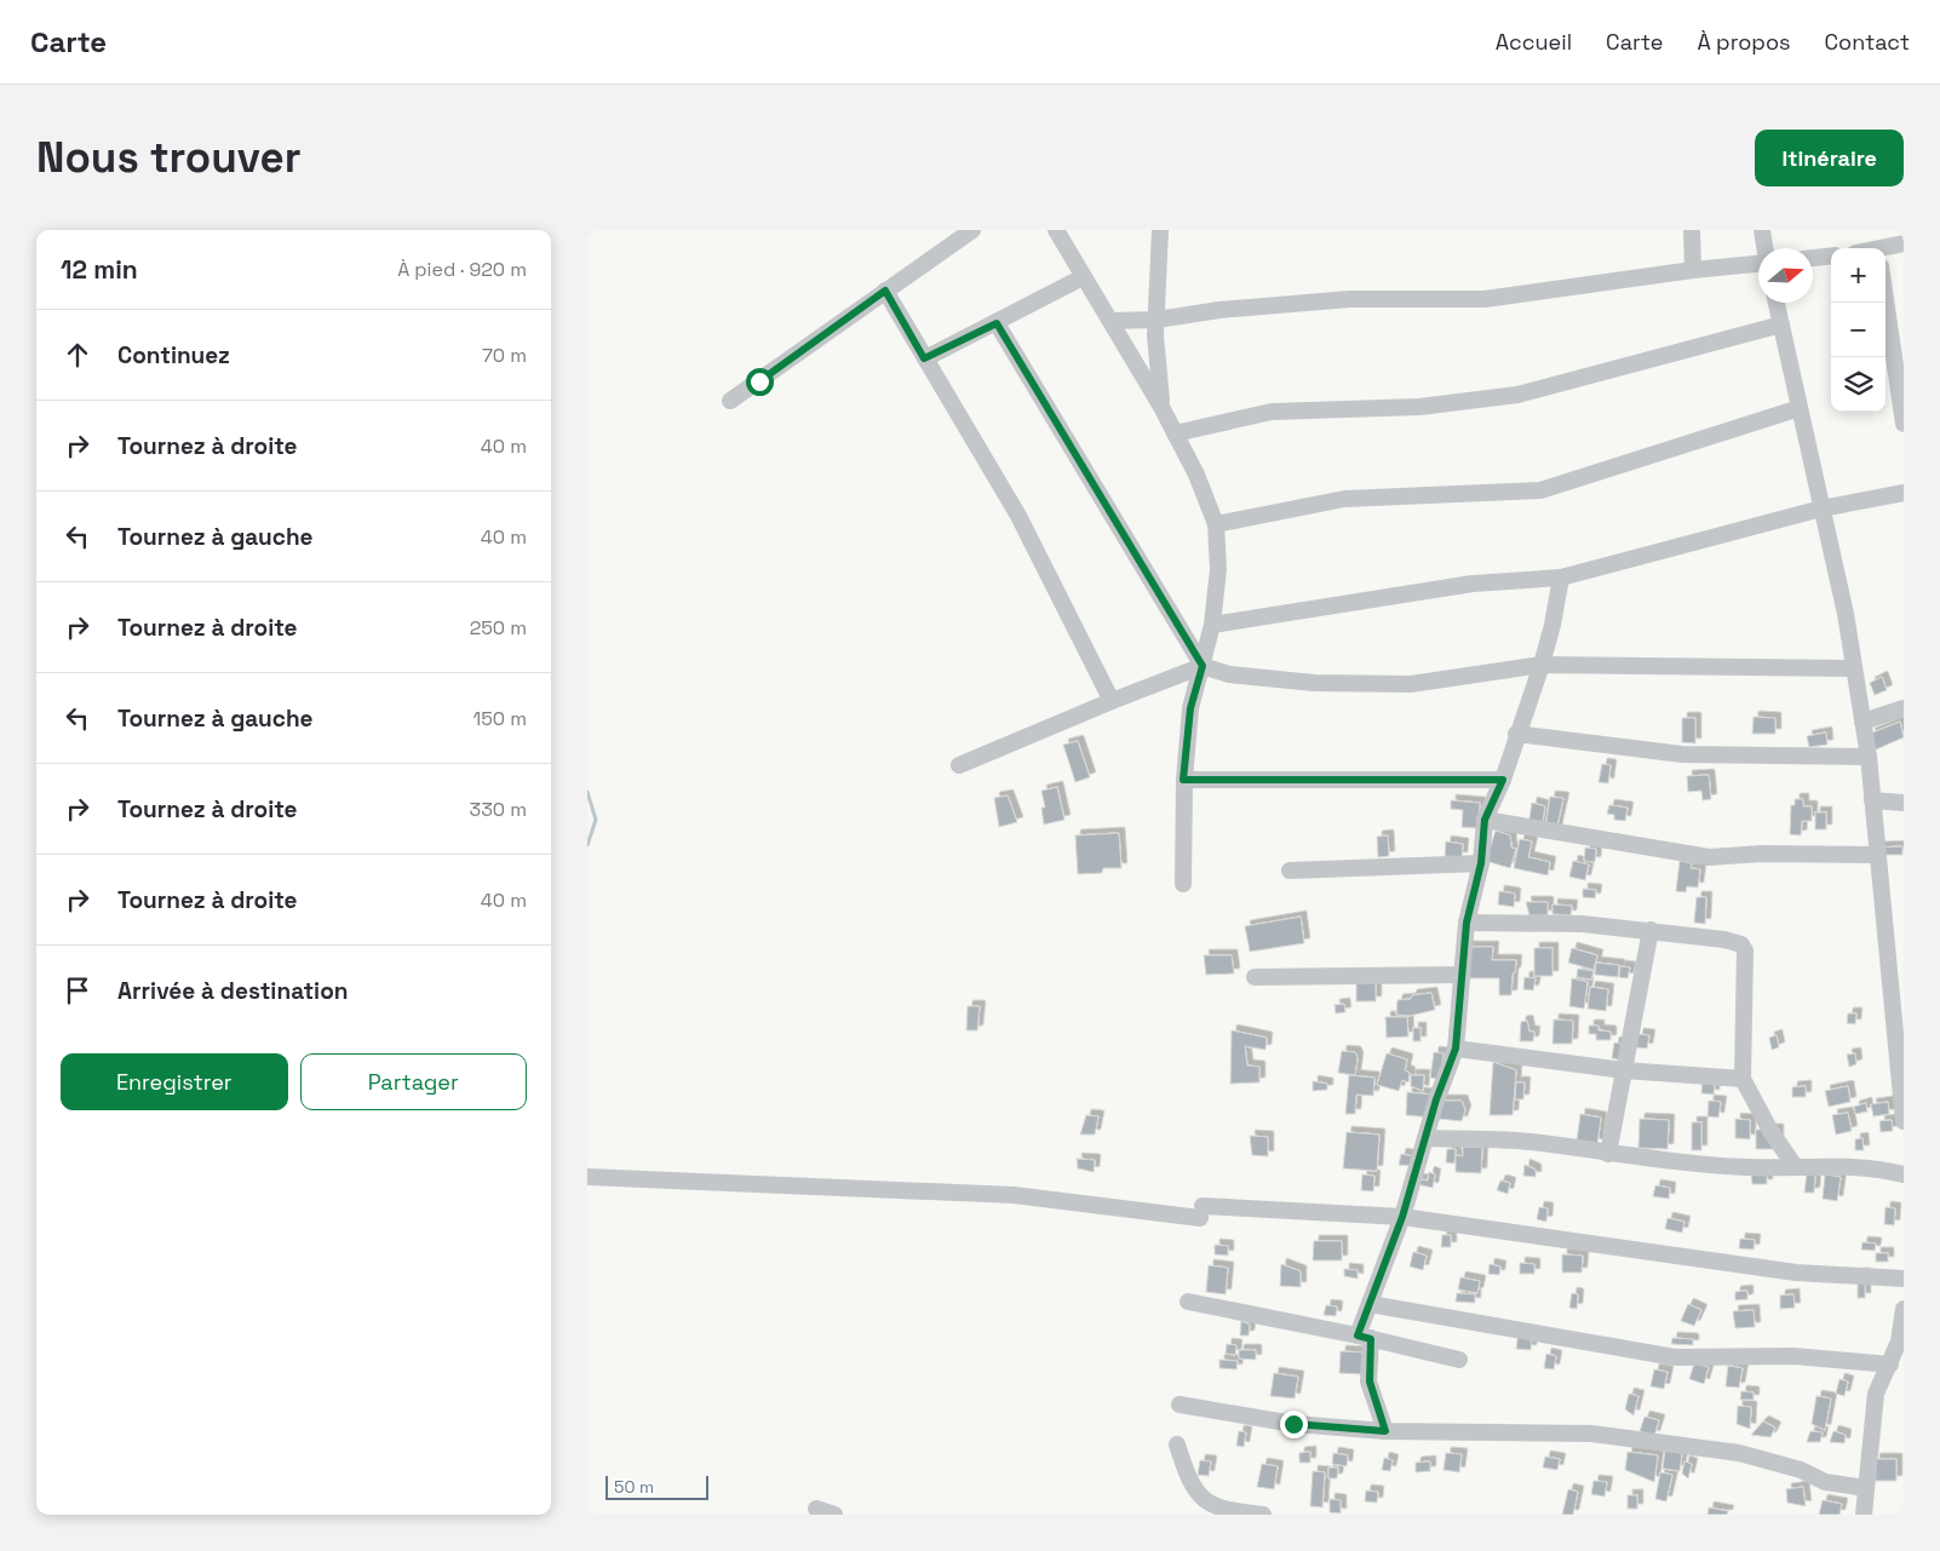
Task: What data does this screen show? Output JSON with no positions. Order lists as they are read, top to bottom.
{
  "scale_bar": "50 m",
  "north": "right",
  "page": {
    "header": "Carte",
    "nav": [
      "Accueil",
      "Carte",
      "À propos",
      "Contact"
    ],
    "buttons": [
      "Itinéraire",
      ["Enregistrer", "Partager"]
    ],
    "title": "Nous trouver",
    "heading": ["12 min", "À pied · 920 m"],
    "map_buttons": ["+", "−"],
    "list": [
      ["Continuez", "70 m"],
      ["Tournez à droite", "40 m"],
      ["Tournez à gauche", "40 m"],
      ["Tournez à droite", "250 m"],
      ["Tournez à gauche", "150 m"],
      ["Tournez à droite", "330 m"],
      ["Tournez à droite", "40 m"],
      "Arrivée à destination"
    ],
    "scale": "50 m"
  }
}
